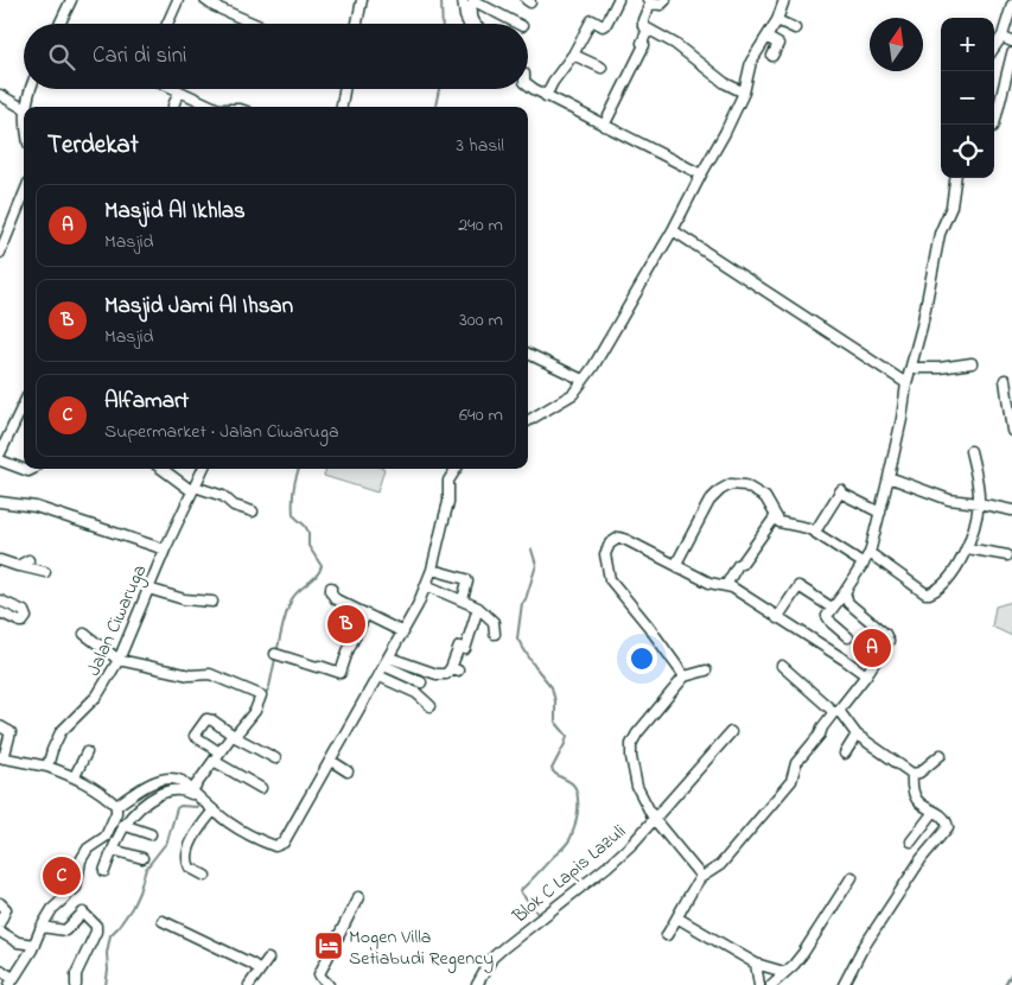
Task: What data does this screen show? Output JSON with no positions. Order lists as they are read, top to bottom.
{
  "streets": {
    "street": ["Jalan Ciwaruga", "Blok C Lapis Lazuli"]
  },
  "places": {
    "hotel": ["Mogen Villa Setiabudi Regency"]
  },
  "north": "top",
  "page": {
    "map_buttons": ["+", "−"],
    "search": "Cari di sini",
    "heading": ["Terdekat", "3 hasil"],
    "list": [
      {
        "mark": "A",
        "name": "Masjid Al Ikhlas",
        "note": "Masjid",
        "value": "240 m"
      },
      {
        "mark": "B",
        "name": "Masjid Jami Al Ihsan",
        "note": "Masjid",
        "value": "300 m"
      },
      {
        "mark": "C",
        "name": "Alfamart",
        "note": "Supermarket · Jalan Ciwaruga",
        "value": "640 m"
      }
    ],
    "pins": ["B", "A", "C"]
  }
}
